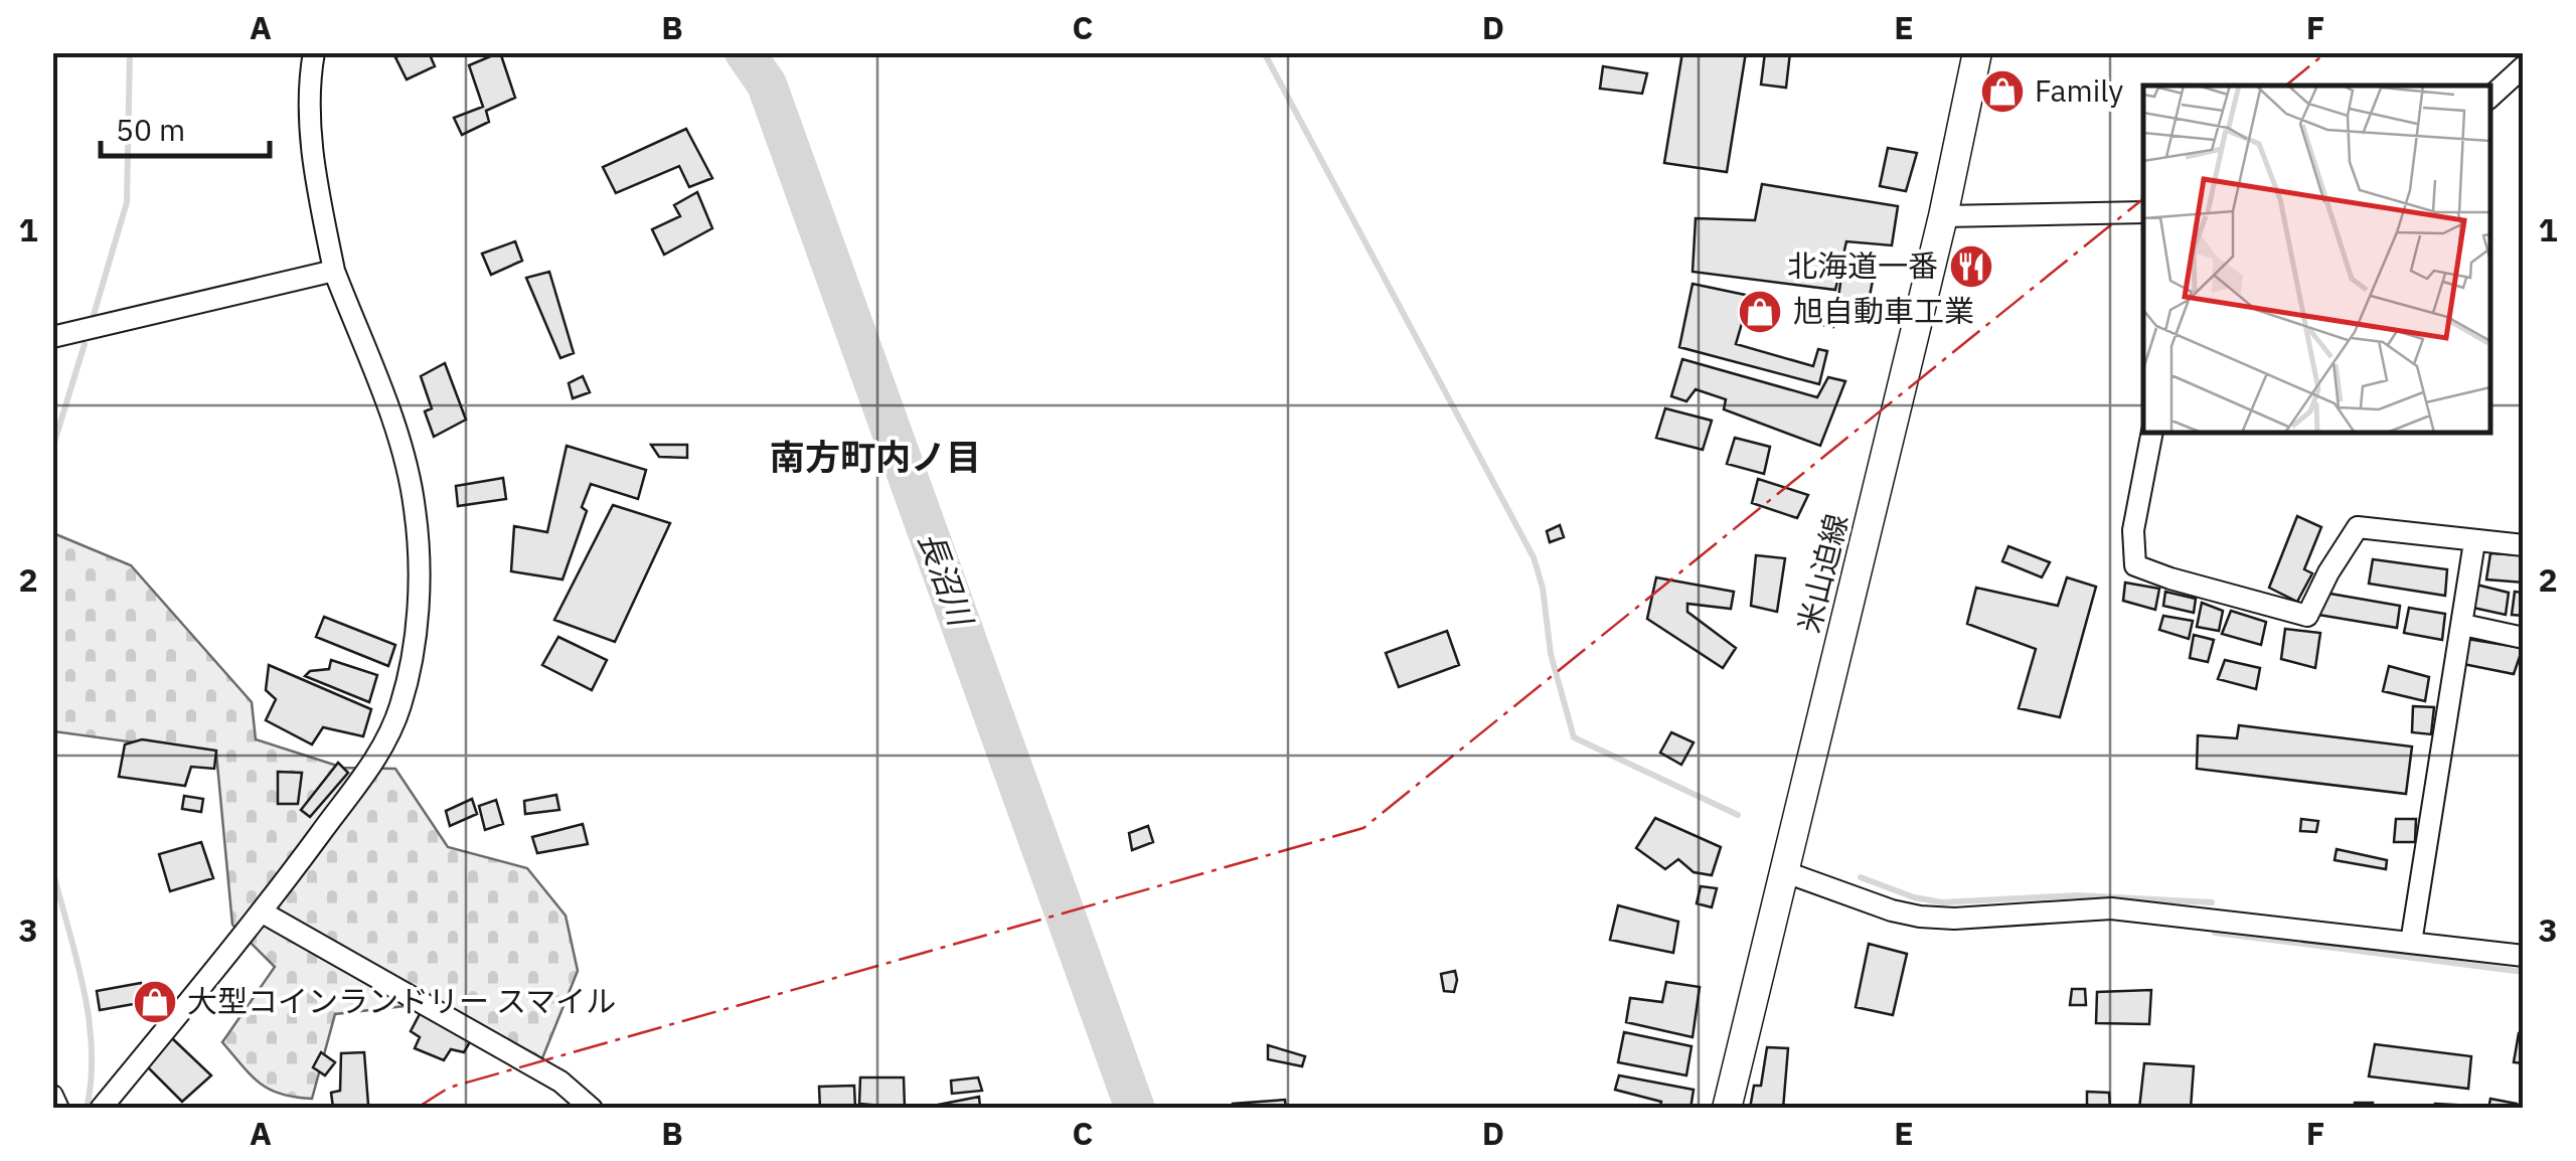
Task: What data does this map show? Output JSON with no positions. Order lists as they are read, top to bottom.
{
  "streets": {
    "main road": ["米山迫線"]
  },
  "districts": ["南方町内ノ目"],
  "water": ["長沼川"],
  "places": {
    "shop": ["Family", "旭自動車工業", "大型コインランドリー スマイル"],
    "restaurant": ["北海道一番"]
  },
  "scale_bar": "50 m",
  "grid": {
    "columns": [
      "A",
      "B",
      "C",
      "D",
      "E",
      "F"
    ],
    "rows": ["1", "2", "3"]
  }
}
